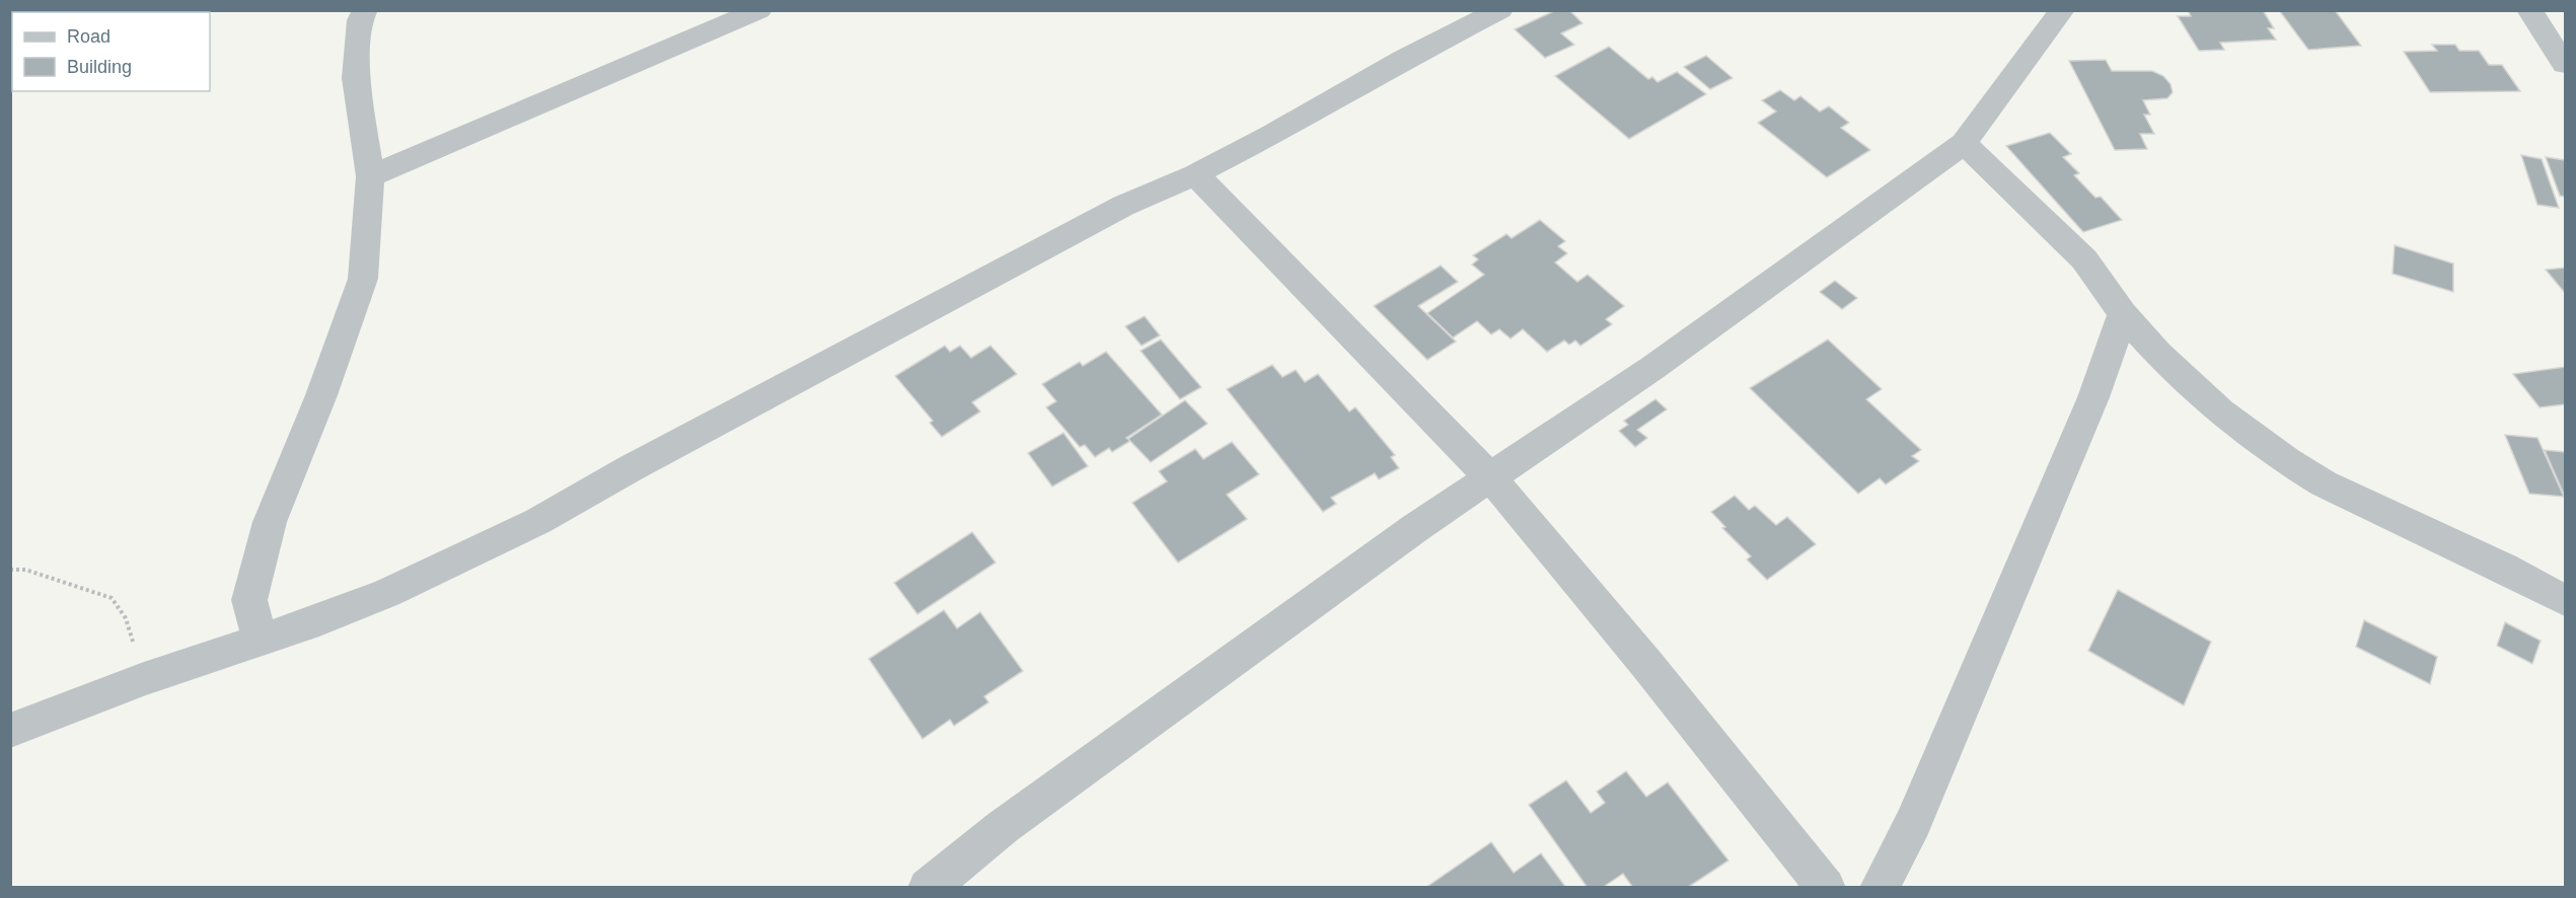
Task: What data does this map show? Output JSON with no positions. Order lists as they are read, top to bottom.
{
  "legend": ["Road", "Building"]
}
